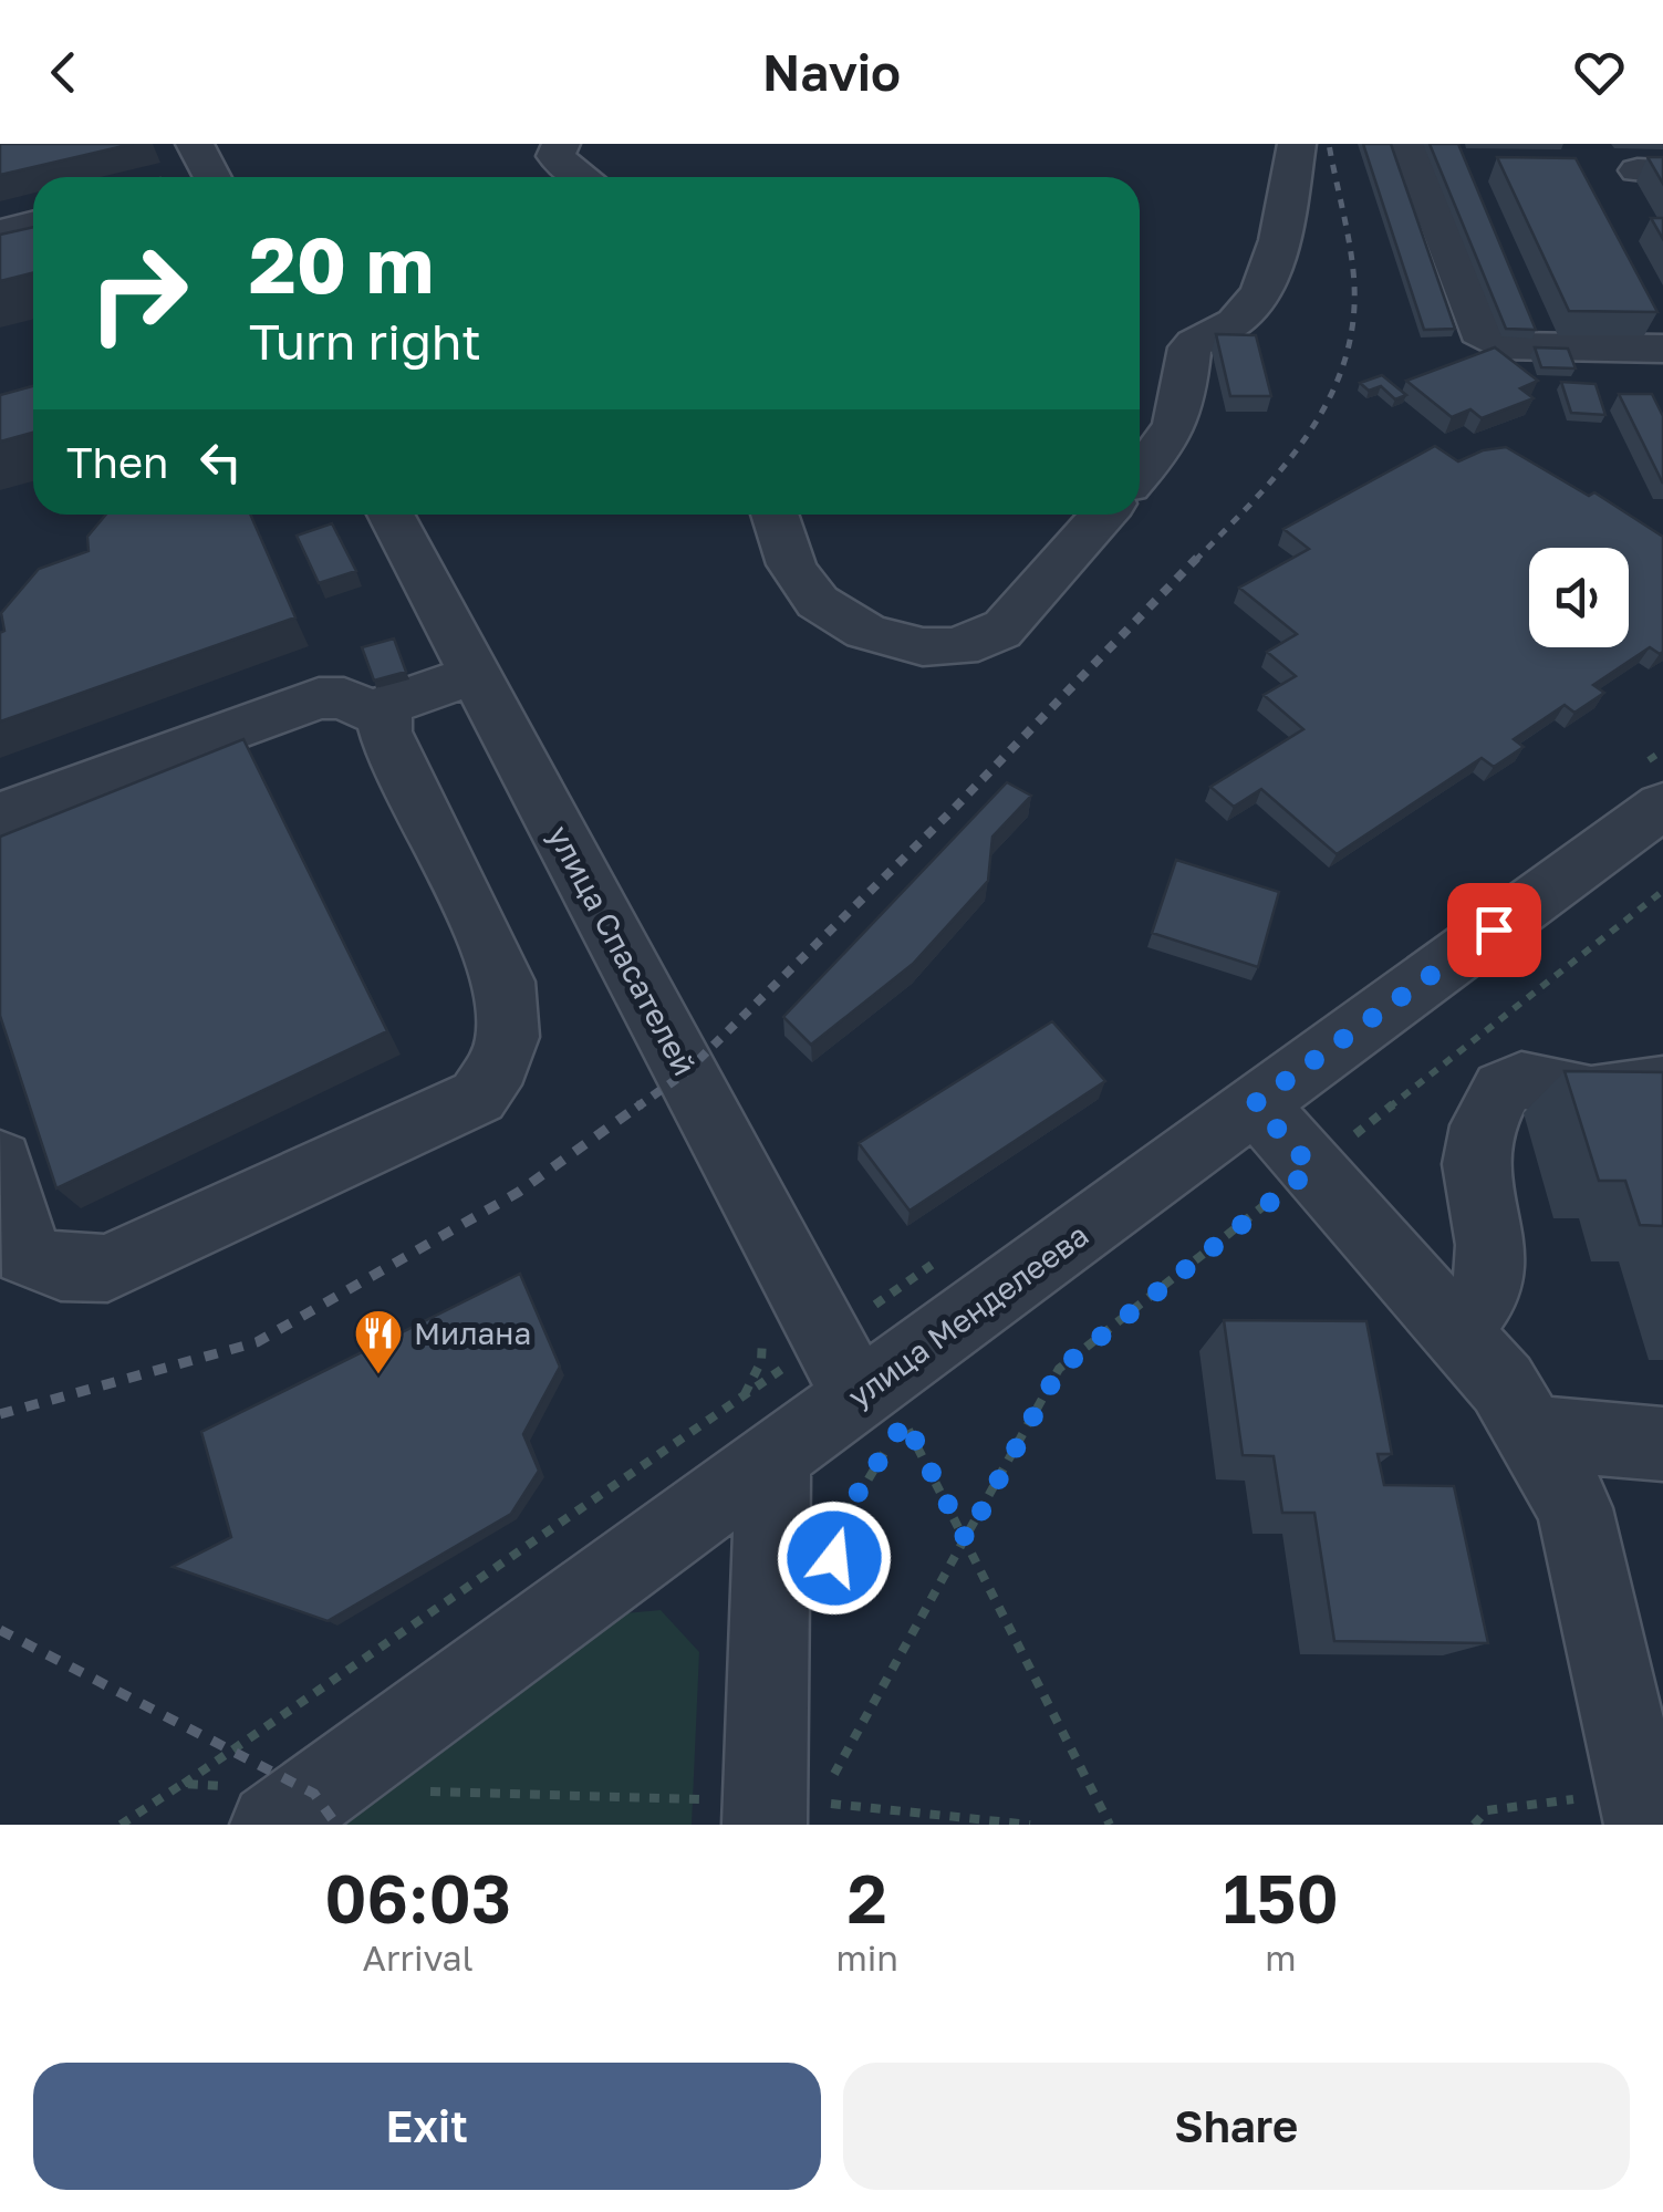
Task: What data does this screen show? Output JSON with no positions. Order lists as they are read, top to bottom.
{
  "streets": {
    "street": ["улица Спасателей", "улица Менделеева"]
  },
  "crossings": [
    ["улица Спасателей", "улица Менделеева"]
  ],
  "places": {
    "restaurant": ["Милана"]
  },
  "page": {
    "header": "Navio",
    "turn": ["20 m", "Turn right"],
    "then": "Then",
    "eta": [
      "06:03",
      "Arrival",
      "2",
      "min",
      "150",
      "m"
    ],
    "buttons": ["Exit", "Share"]
  }
}
